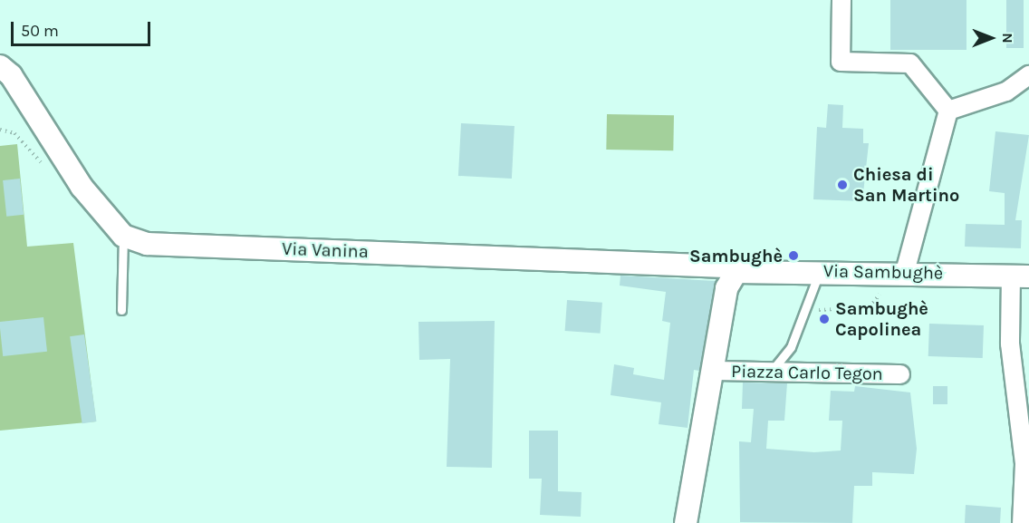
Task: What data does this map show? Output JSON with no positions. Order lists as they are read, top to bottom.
{
  "streets": {
    "street": ["Via Vanina", "Via Sambughè", "Piazza Carlo Tegon"]
  },
  "crossings": [
    ["Via Vanina", "Via Sambughè"],
    ["Via Vanina", "Piazza Carlo Tegon"],
    ["Via Sambughè", "Piazza Carlo Tegon"]
  ],
  "places": ["Chiesa di San Martino", "Sambughè", "Sambughè Capolinea"],
  "scale_bar": "50 m",
  "north": "right"
}
